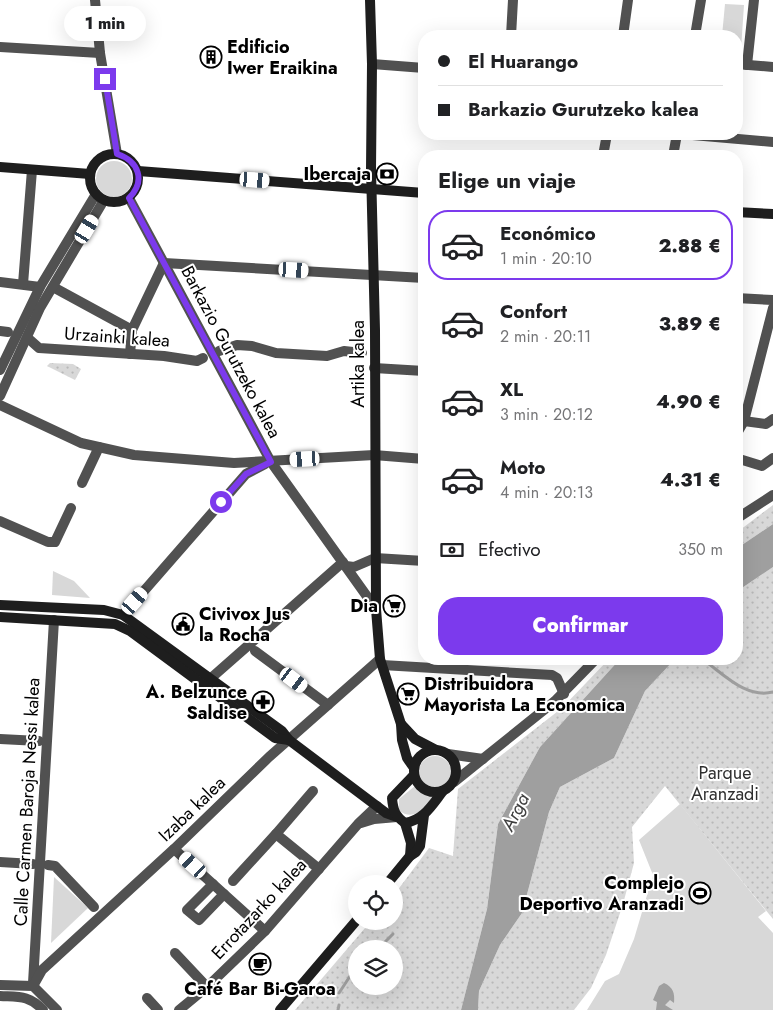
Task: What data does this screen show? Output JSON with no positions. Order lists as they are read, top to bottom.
{
  "streets": {
    "street": [
      "Urzainki kalea",
      "Barkazio Gurutzeko kalea",
      "Artika kalea",
      "Calle Carmen Baroja Nessi kalea",
      "Izaba kalea",
      "Errotazarko kalea"
    ]
  },
  "crossings": [
    ["Barkazio Gurutzeko kalea", "Artika kalea"],
    ["Artika kalea", "Izaba kalea"],
    ["Artika kalea", "Errotazarko kalea"],
    ["Calle Carmen Baroja Nessi kalea", "Izaba kalea"]
  ],
  "water": ["Arga"],
  "parks": ["Parque Aranzadi"],
  "places": {
    "building": ["Edificio Iwer Eraikina"],
    "bank": ["Ibercaja"],
    "supermarket": ["Dia", "Distribuidora Mayorista La Economica"],
    "public building": ["Civivox Jus la Rocha"],
    "pharmacy": ["A. Belzunce Saldise"],
    "sports": ["Complejo Deportivo Aranzadi"],
    "cafe": ["Café Bar Bi-Garoa"]
  },
  "page": {
    "bubble": "1 min",
    "banner": ["El Huarango", "Barkazio Gurutzeko kalea"],
    "heading": "Elige un viaje",
    "list": [
      {
        "name": "Económico",
        "note": "1 min · 20:10",
        "value": "2.88 €"
      },
      {
        "name": "Confort",
        "note": "2 min · 20:11",
        "value": "3.89 €"
      },
      {
        "name": "XL",
        "note": "3 min · 20:12",
        "value": "4.90 €"
      },
      {
        "name": "Moto",
        "note": "4 min · 20:13",
        "value": "4.31 €"
      }
    ],
    "pay": ["Efectivo", "350 m"],
    "buttons": "Confirmar"
  }
}
